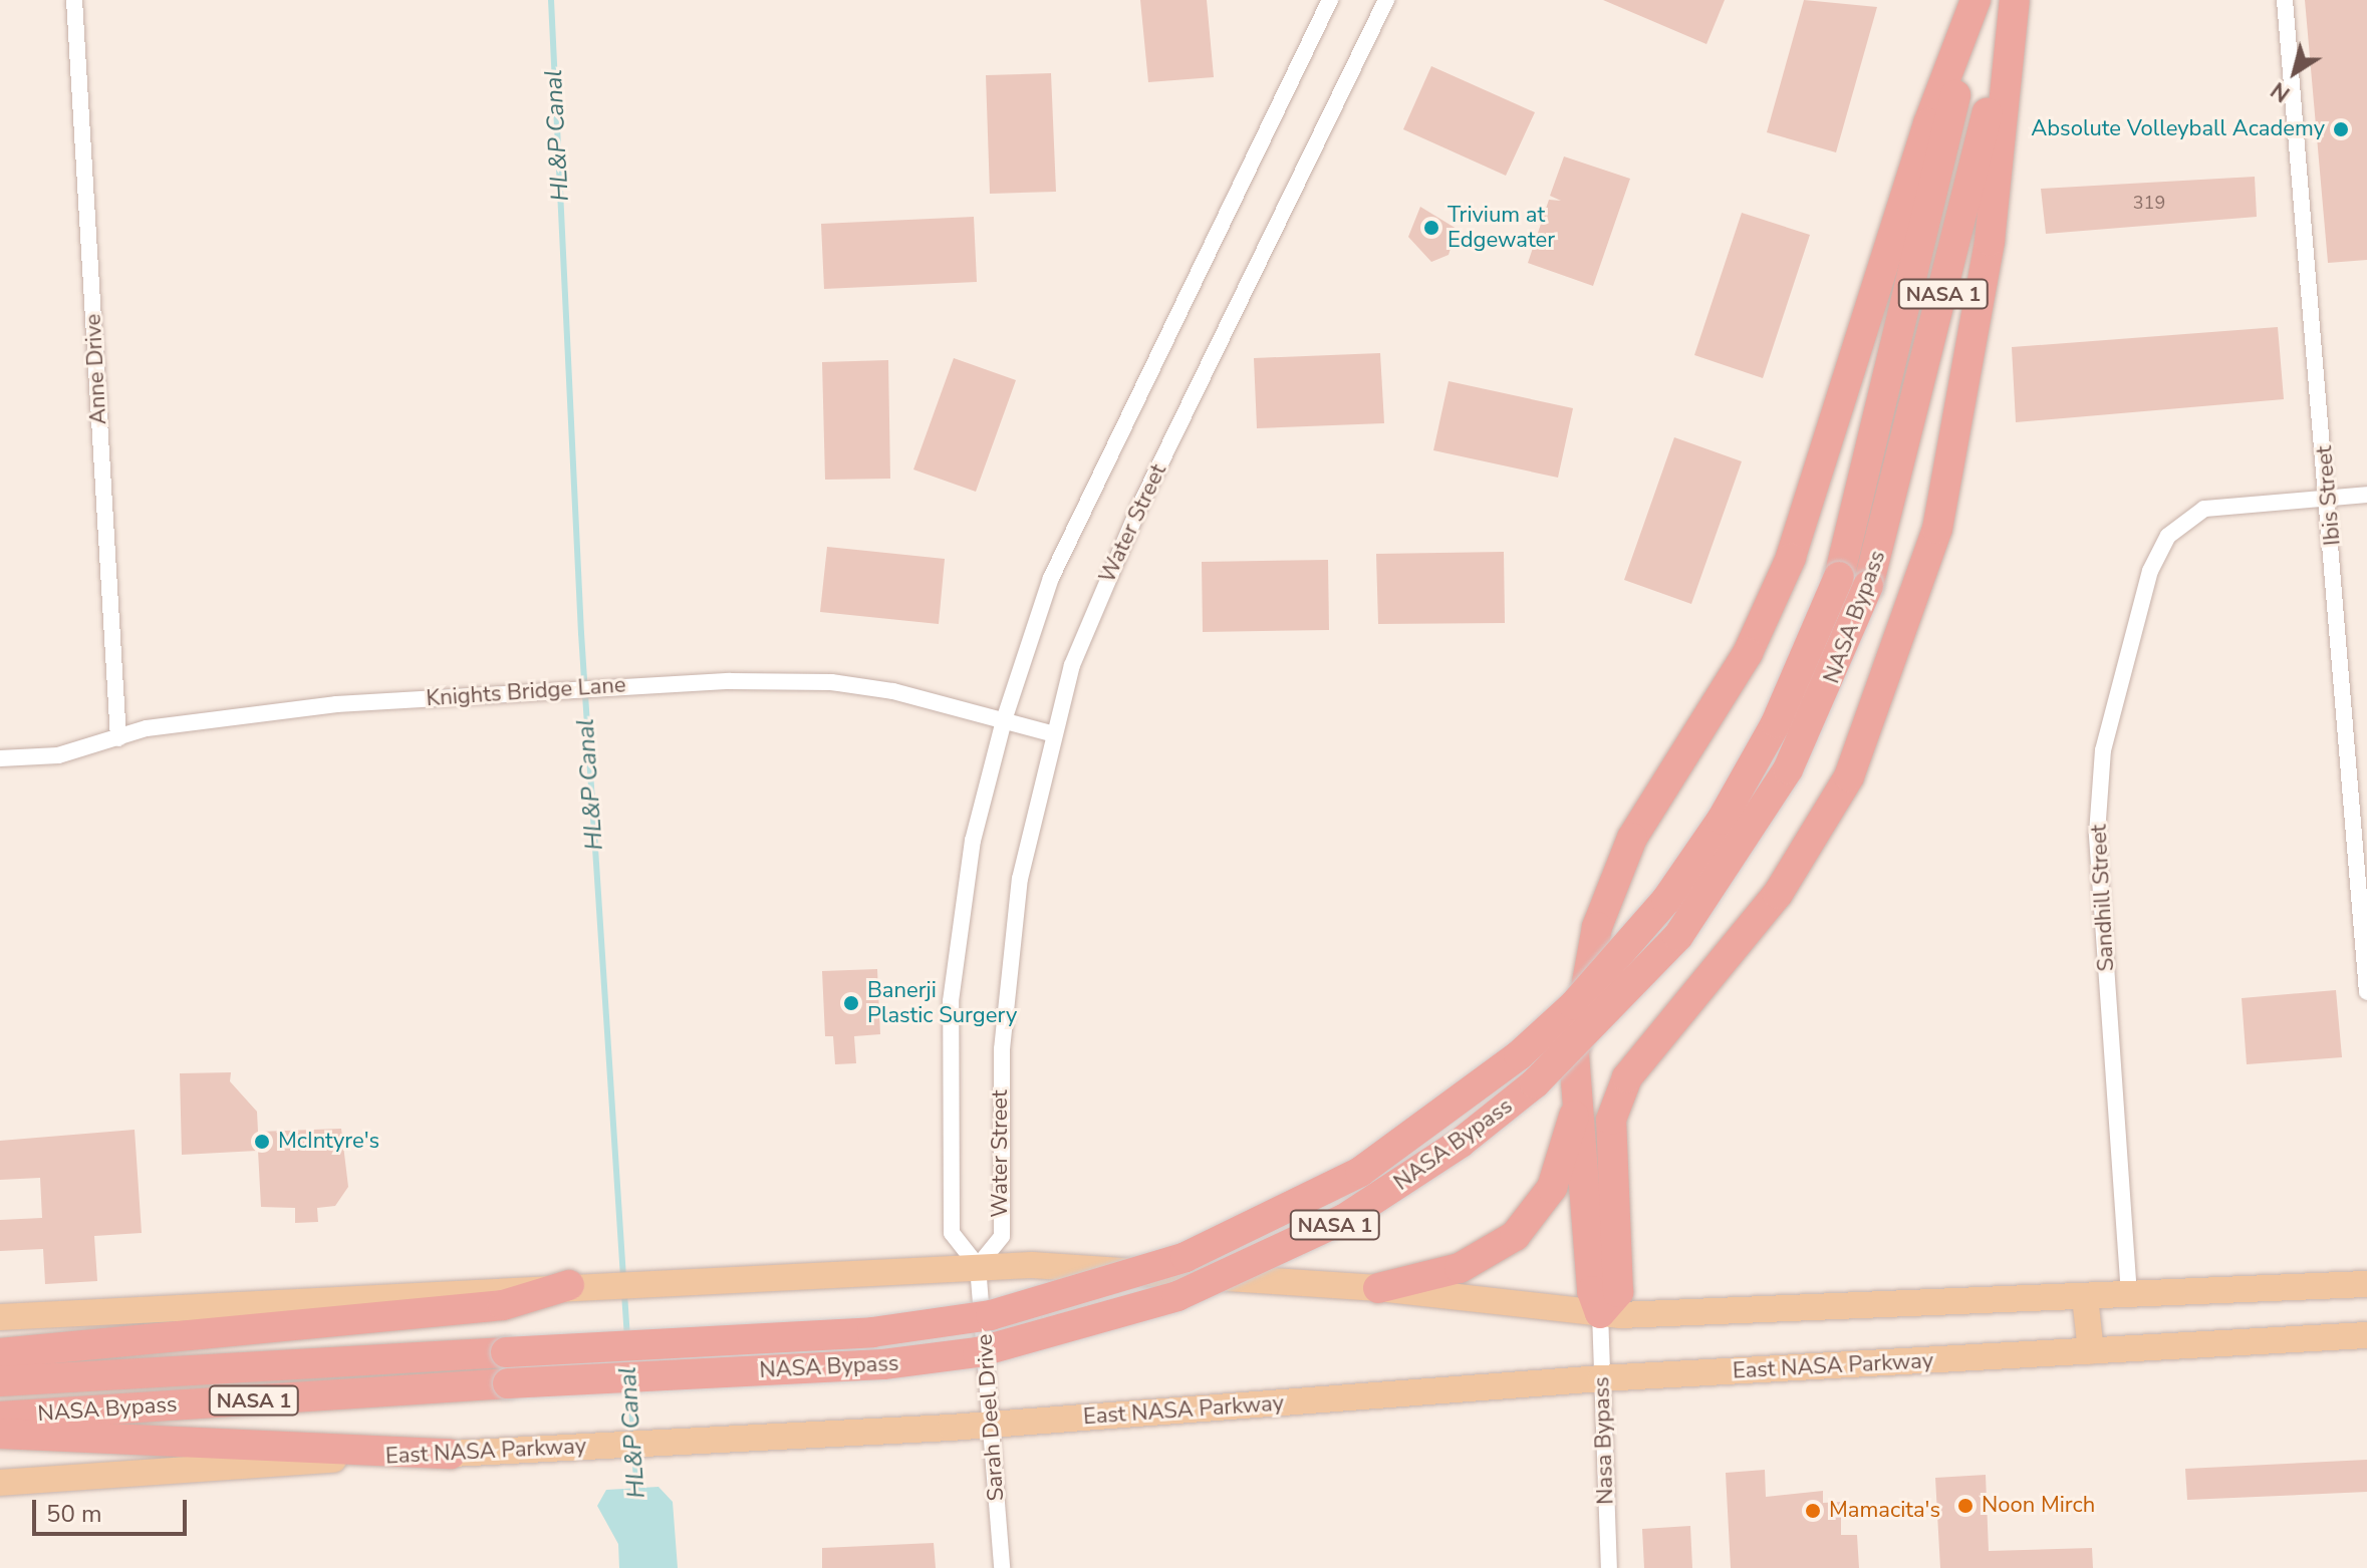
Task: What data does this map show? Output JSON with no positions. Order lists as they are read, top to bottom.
{
  "streets": {
    "highway": ["NASA 1", "NASA Bypass"],
    "main road": ["East NASA Parkway"],
    "street": [
      "Anne Drive",
      "Ibis Street",
      "Water Street",
      "Knights Bridge Lane",
      "Sandhill Street",
      "Sarah Deel Drive",
      "Nasa Bypass"
    ]
  },
  "crossings": [
    ["Anne Drive", "Knights Bridge Lane"],
    ["Ibis Street", "Sandhill Street"],
    ["Water Street", "Knights Bridge Lane"],
    ["Water Street", "Sarah Deel Drive"],
    ["East NASA Parkway", "Sarah Deel Drive"],
    ["East NASA Parkway", "Nasa Bypass"]
  ],
  "water": ["HL&P Canal"],
  "places": [
    "Absolute Volleyball Academy",
    "Trivium at Edgewater",
    "Banerji Plastic Surgery",
    "McIntyre's",
    "Noon Mirch",
    "Mamacita's"
  ],
  "house_numbers": ["319"],
  "scale_bar": "50 m",
  "north": "bottom left"
}
